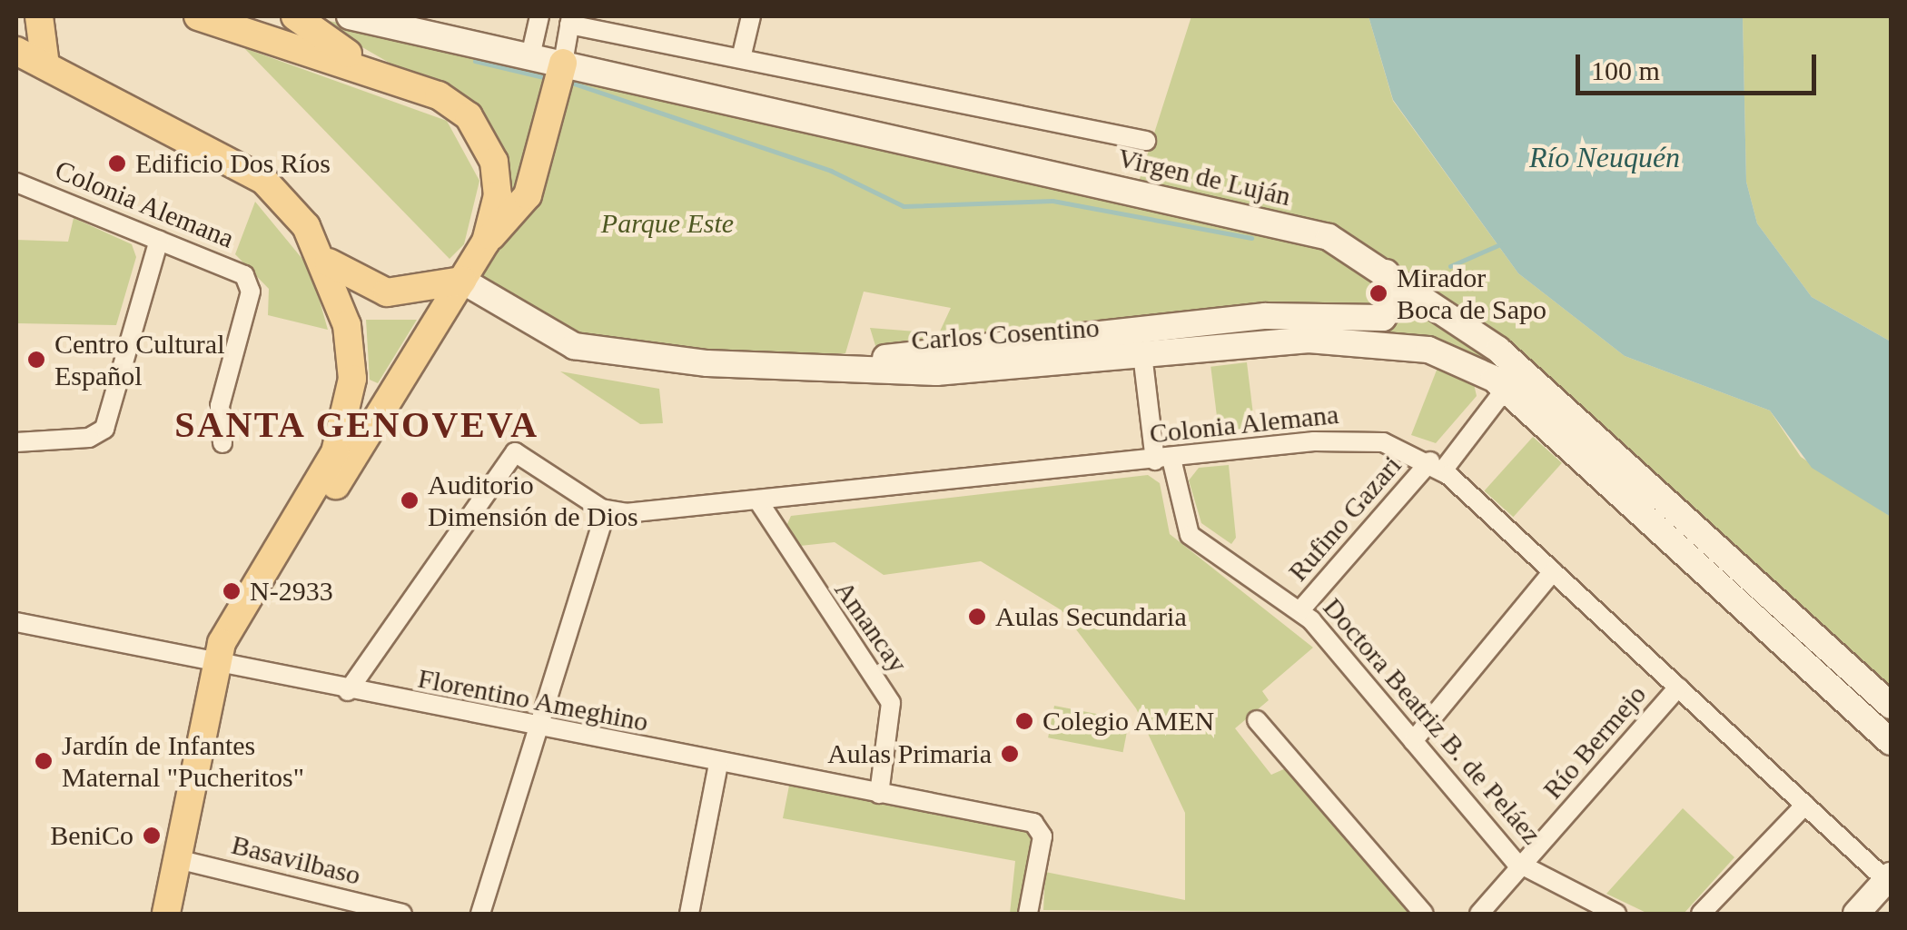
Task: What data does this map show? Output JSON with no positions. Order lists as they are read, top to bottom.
{
  "streets": {
    "street": [
      "Virgen de Luján",
      "Colonia Alemana",
      "Carlos Cosentino",
      "Rufino Gazari",
      "Amancay",
      "Florentino Ameghino",
      "Doctora Beatriz B. de Peláez",
      "Río Bermejo",
      "Basavilbaso"
    ]
  },
  "crossings": [
    ["Virgen de Luján", "Carlos Cosentino"],
    ["Virgen de Luján", "Rufino Gazari"],
    ["Colonia Alemana", "Rufino Gazari"],
    ["Colonia Alemana", "Amancay"],
    ["Colonia Alemana", "Doctora Beatriz B. de Peláez"],
    ["Colonia Alemana", "Río Bermejo"],
    ["Carlos Cosentino", "Rufino Gazari"],
    ["Carlos Cosentino", "Doctora Beatriz B. de Peláez"],
    ["Rufino Gazari", "Doctora Beatriz B. de Peláez"],
    ["Amancay", "Florentino Ameghino"],
    ["Doctora Beatriz B. de Peláez", "Río Bermejo"]
  ],
  "districts": ["SANTA GENOVEVA"],
  "water": ["Río Neuquén"],
  "parks": ["Parque Este"],
  "places": [
    "Edificio Dos Ríos",
    "Mirador Boca de Sapo",
    "Centro Cultural Español",
    "Auditorio Dimensión de Dios",
    "N-2933",
    "Aulas Secundaria",
    "Colegio AMEN",
    "Aulas Primaria",
    "Jardín de Infantes Maternal \"Pucheritos\"",
    "BeniCo"
  ],
  "scale_bar": "100 m"
}
